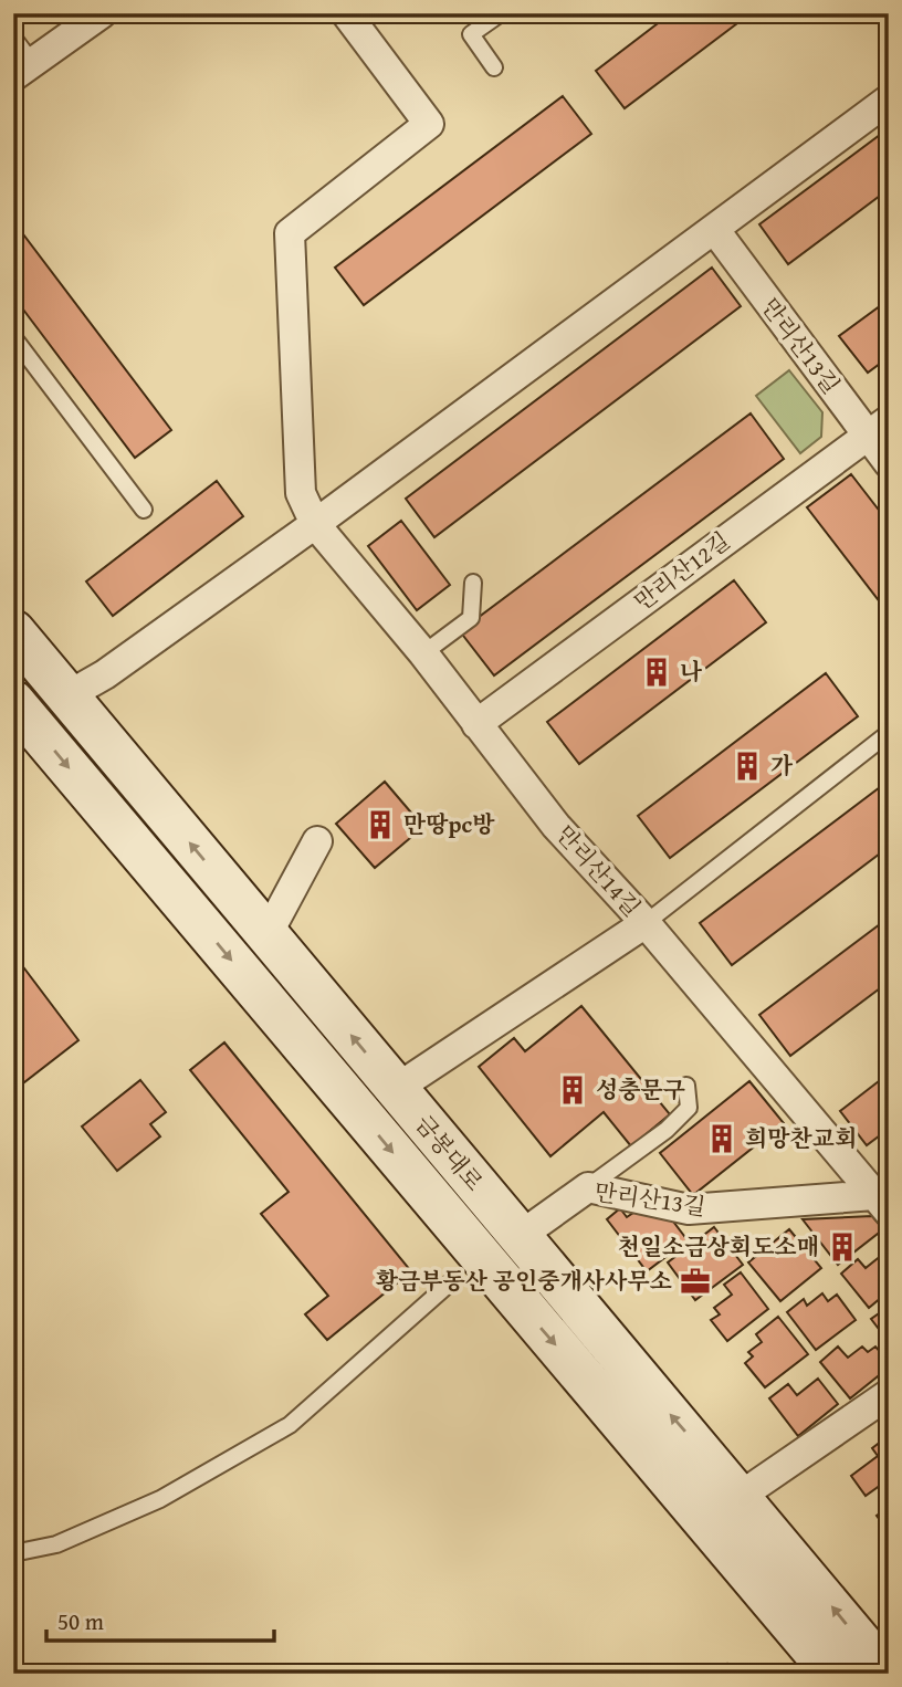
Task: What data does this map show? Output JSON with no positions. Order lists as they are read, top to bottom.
{
  "streets": {
    "street": [
      "만리산13길",
      "만리산12길",
      "만리산14길",
      "금봉대로"
    ]
  },
  "crossings": [
    ["만리산13길", "만리산12길"],
    ["만리산13길", "만리산14길"],
    ["만리산13길", "금봉대로"],
    ["만리산12길", "만리산14길"]
  ],
  "places": {
    "building": [
      "나",
      "가",
      "만땅pc방",
      "성충문구",
      "희망찬교회",
      "천일소금상회도소매"
    ],
    "office": ["황금부동산 공인중개사사무소"]
  },
  "scale_bar": "50 m"
}
